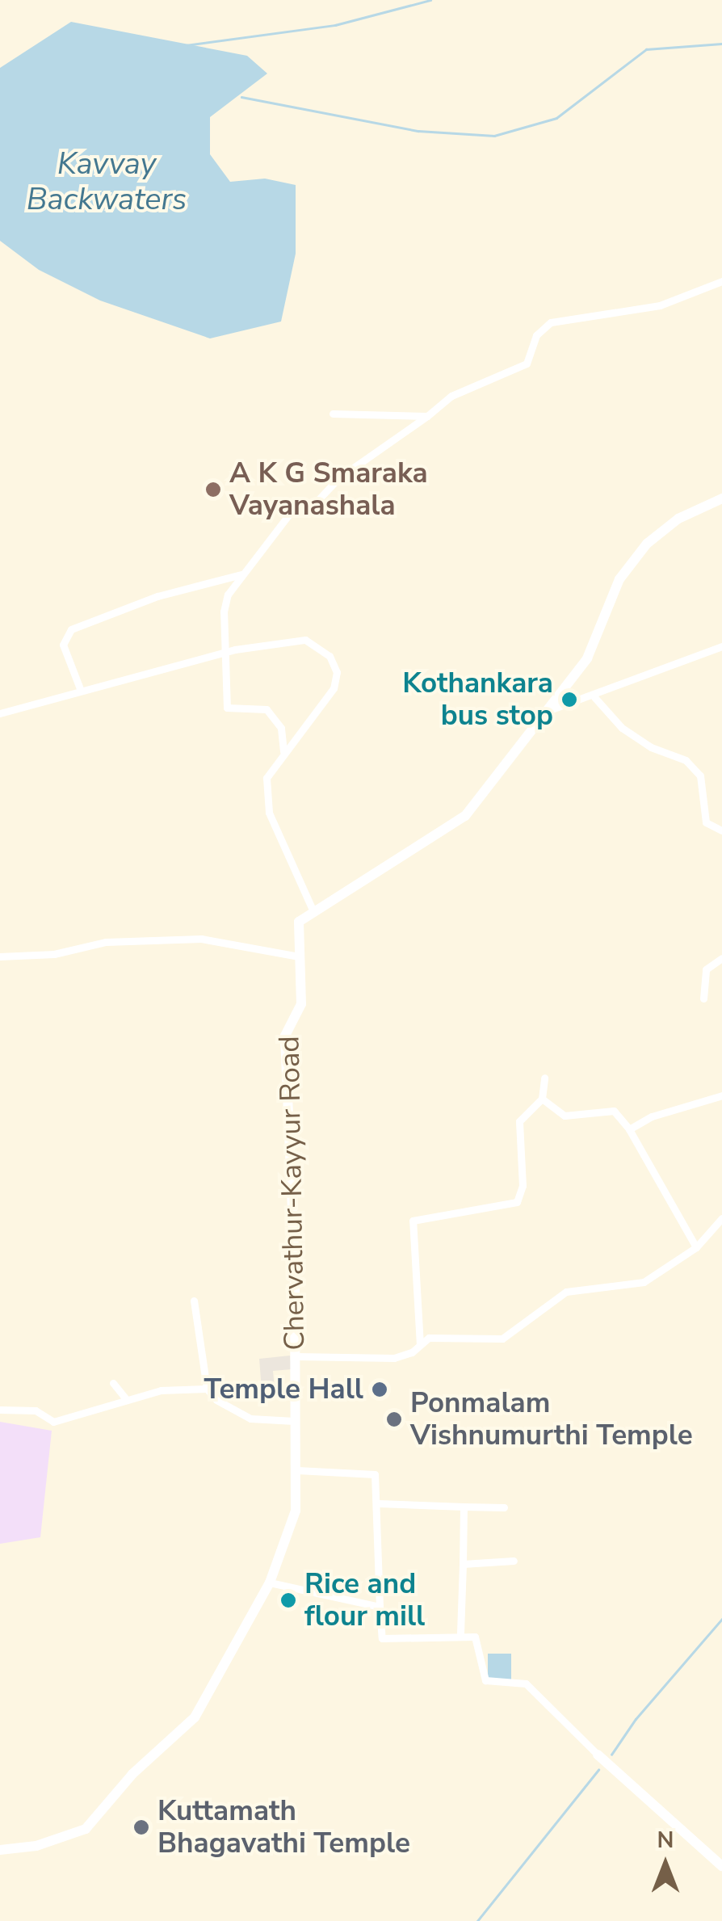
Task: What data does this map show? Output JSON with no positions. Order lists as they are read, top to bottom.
{
  "streets": {
    "main road": ["Chervathur-Kayyur Road"]
  },
  "water": ["Kavvay Backwaters"],
  "places": [
    "A K G Smaraka Vayanashala",
    "Kothankara bus stop",
    "Temple Hall",
    "Ponmalam Vishnumurthi Temple",
    "Rice and flour mill",
    "Kuttamath Bhagavathi Temple"
  ],
  "north": "top"
}
